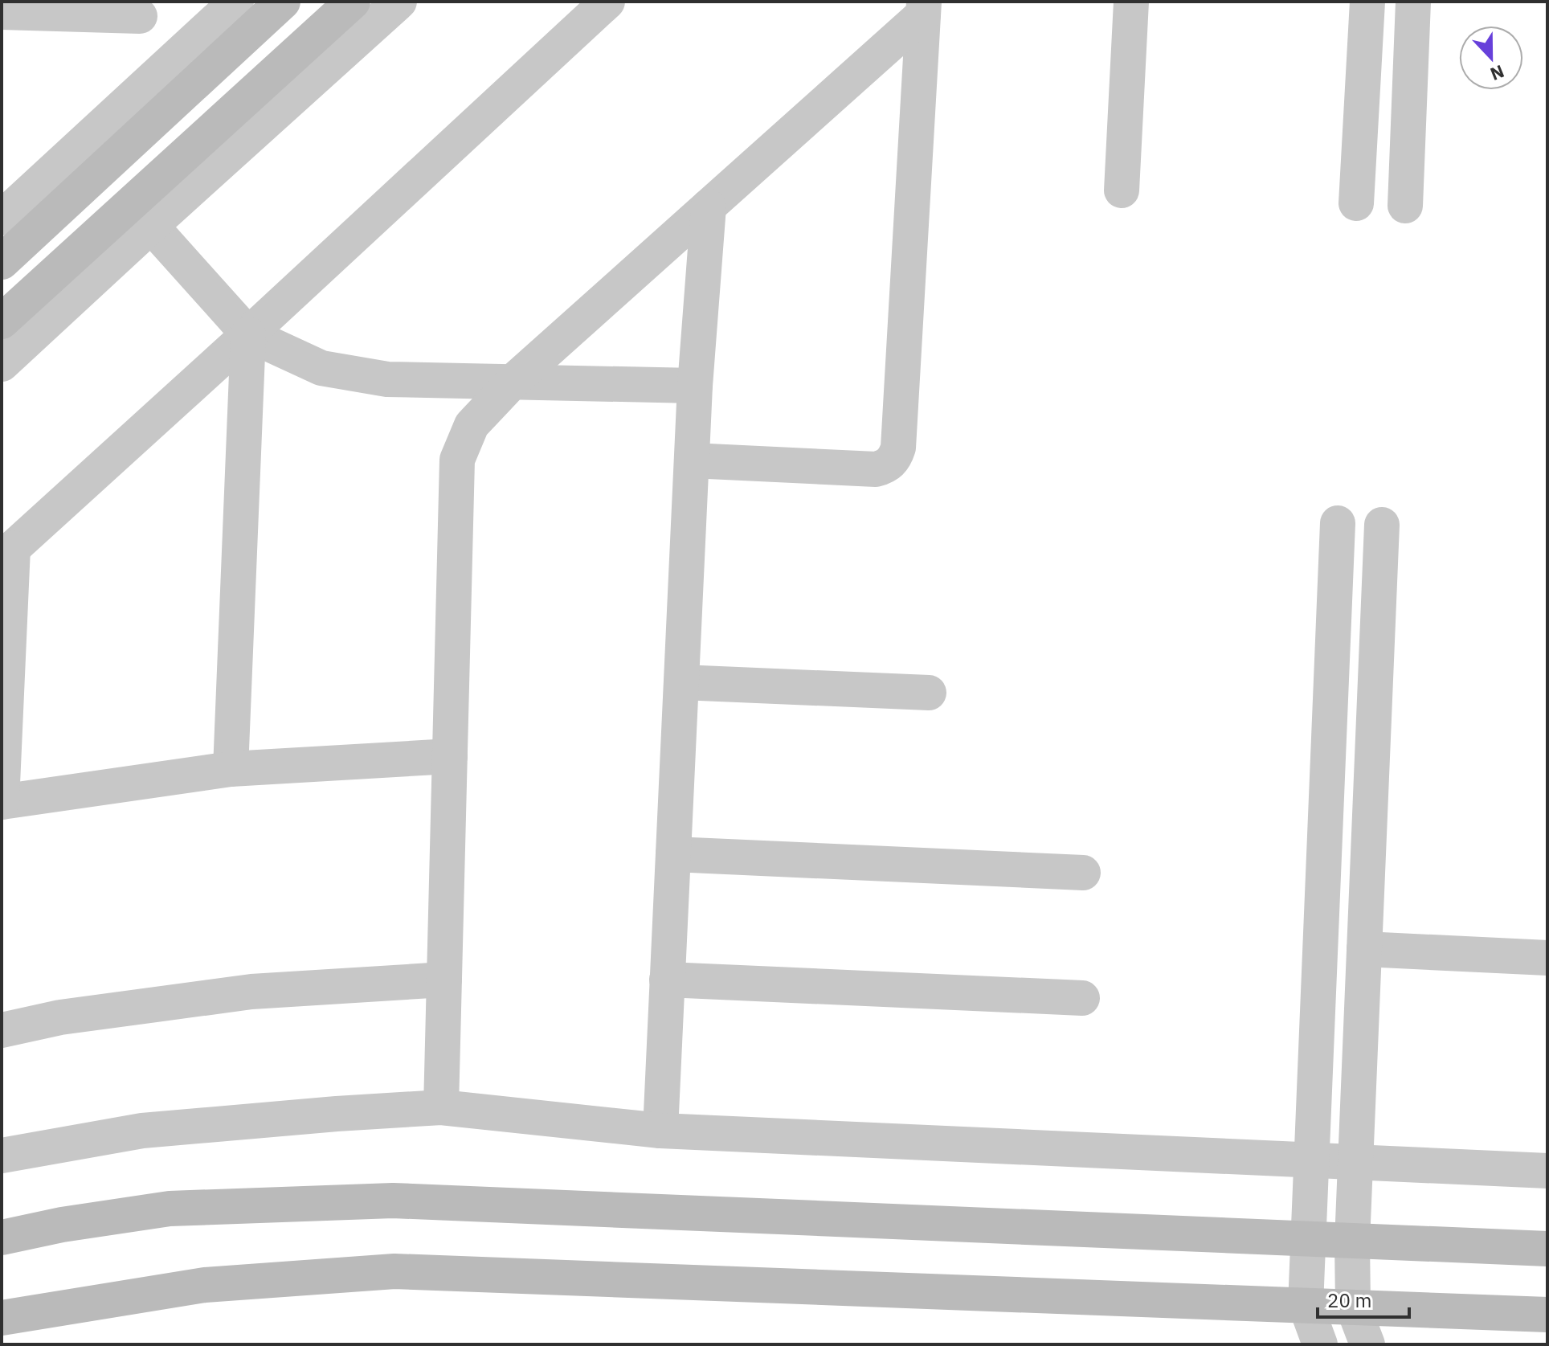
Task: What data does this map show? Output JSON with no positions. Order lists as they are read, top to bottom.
{
  "scale_bar": "20 m",
  "north": "bottom"
}
